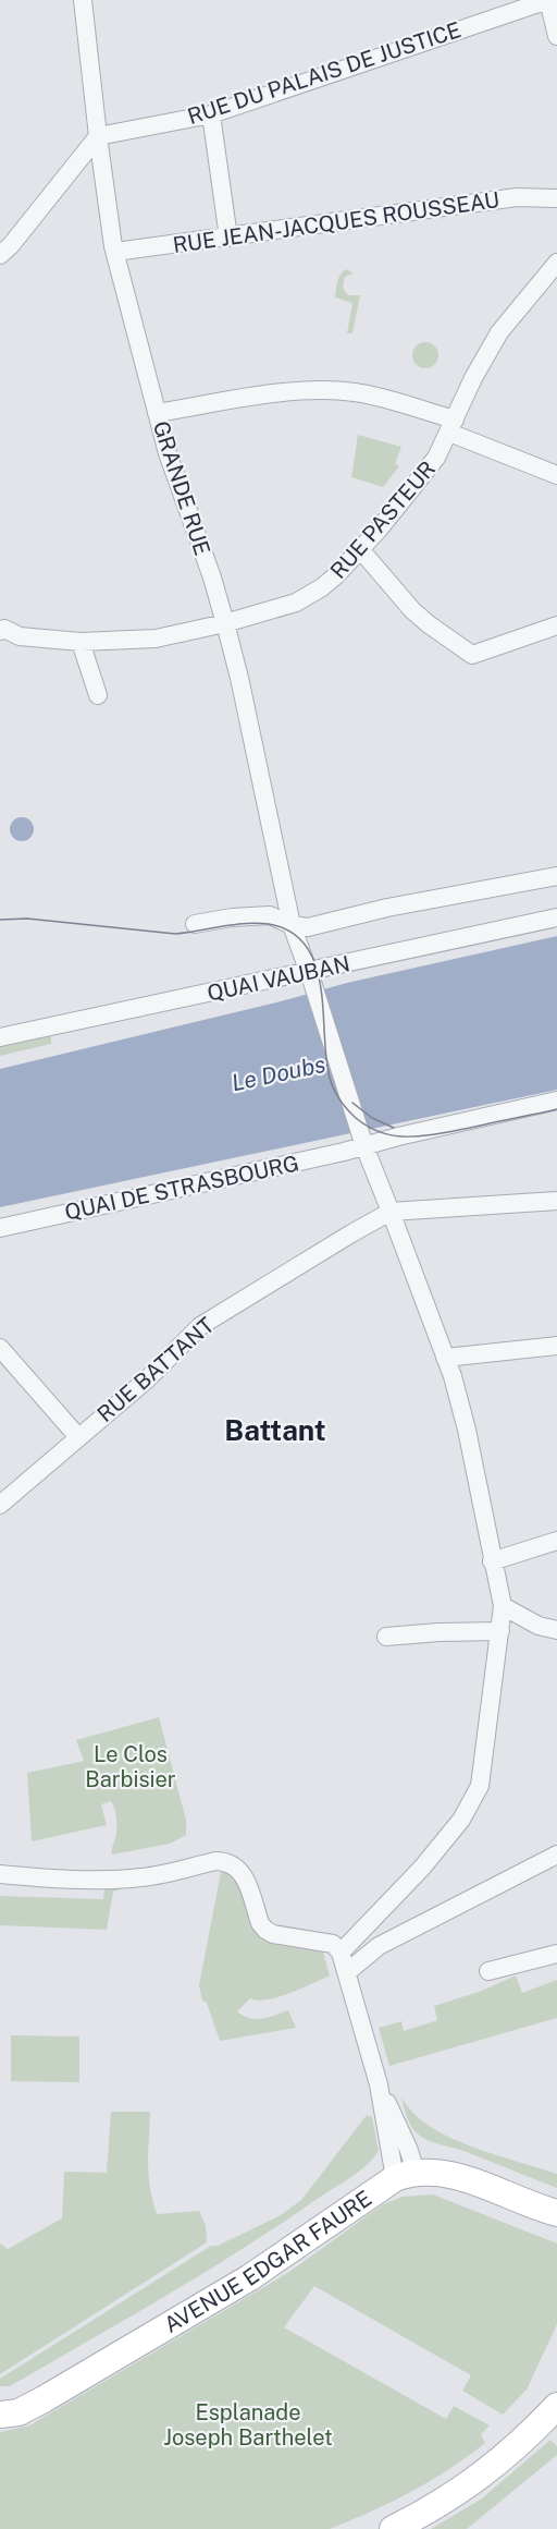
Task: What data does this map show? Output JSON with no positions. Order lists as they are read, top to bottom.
{
  "streets": {
    "main road": ["AVENUE EDGAR FAURE"],
    "street": [
      "RUE DU PALAIS DE JUSTICE",
      "RUE JEAN-JACQUES ROUSSEAU",
      "GRANDE RUE",
      "RUE PASTEUR",
      "QUAI VAUBAN",
      "QUAI DE STRASBOURG",
      "RUE BATTANT"
    ]
  },
  "crossings": [
    ["RUE DU PALAIS DE JUSTICE", "GRANDE RUE"],
    ["RUE JEAN-JACQUES ROUSSEAU", "GRANDE RUE"],
    ["GRANDE RUE", "RUE PASTEUR"],
    ["GRANDE RUE", "QUAI VAUBAN"],
    ["GRANDE RUE", "QUAI DE STRASBOURG"],
    ["GRANDE RUE", "RUE BATTANT"]
  ],
  "districts": ["Battant"],
  "water": ["Le Doubs"],
  "parks": ["Le Clos Barbisier", "Esplanade Joseph Barthelet"]
}
